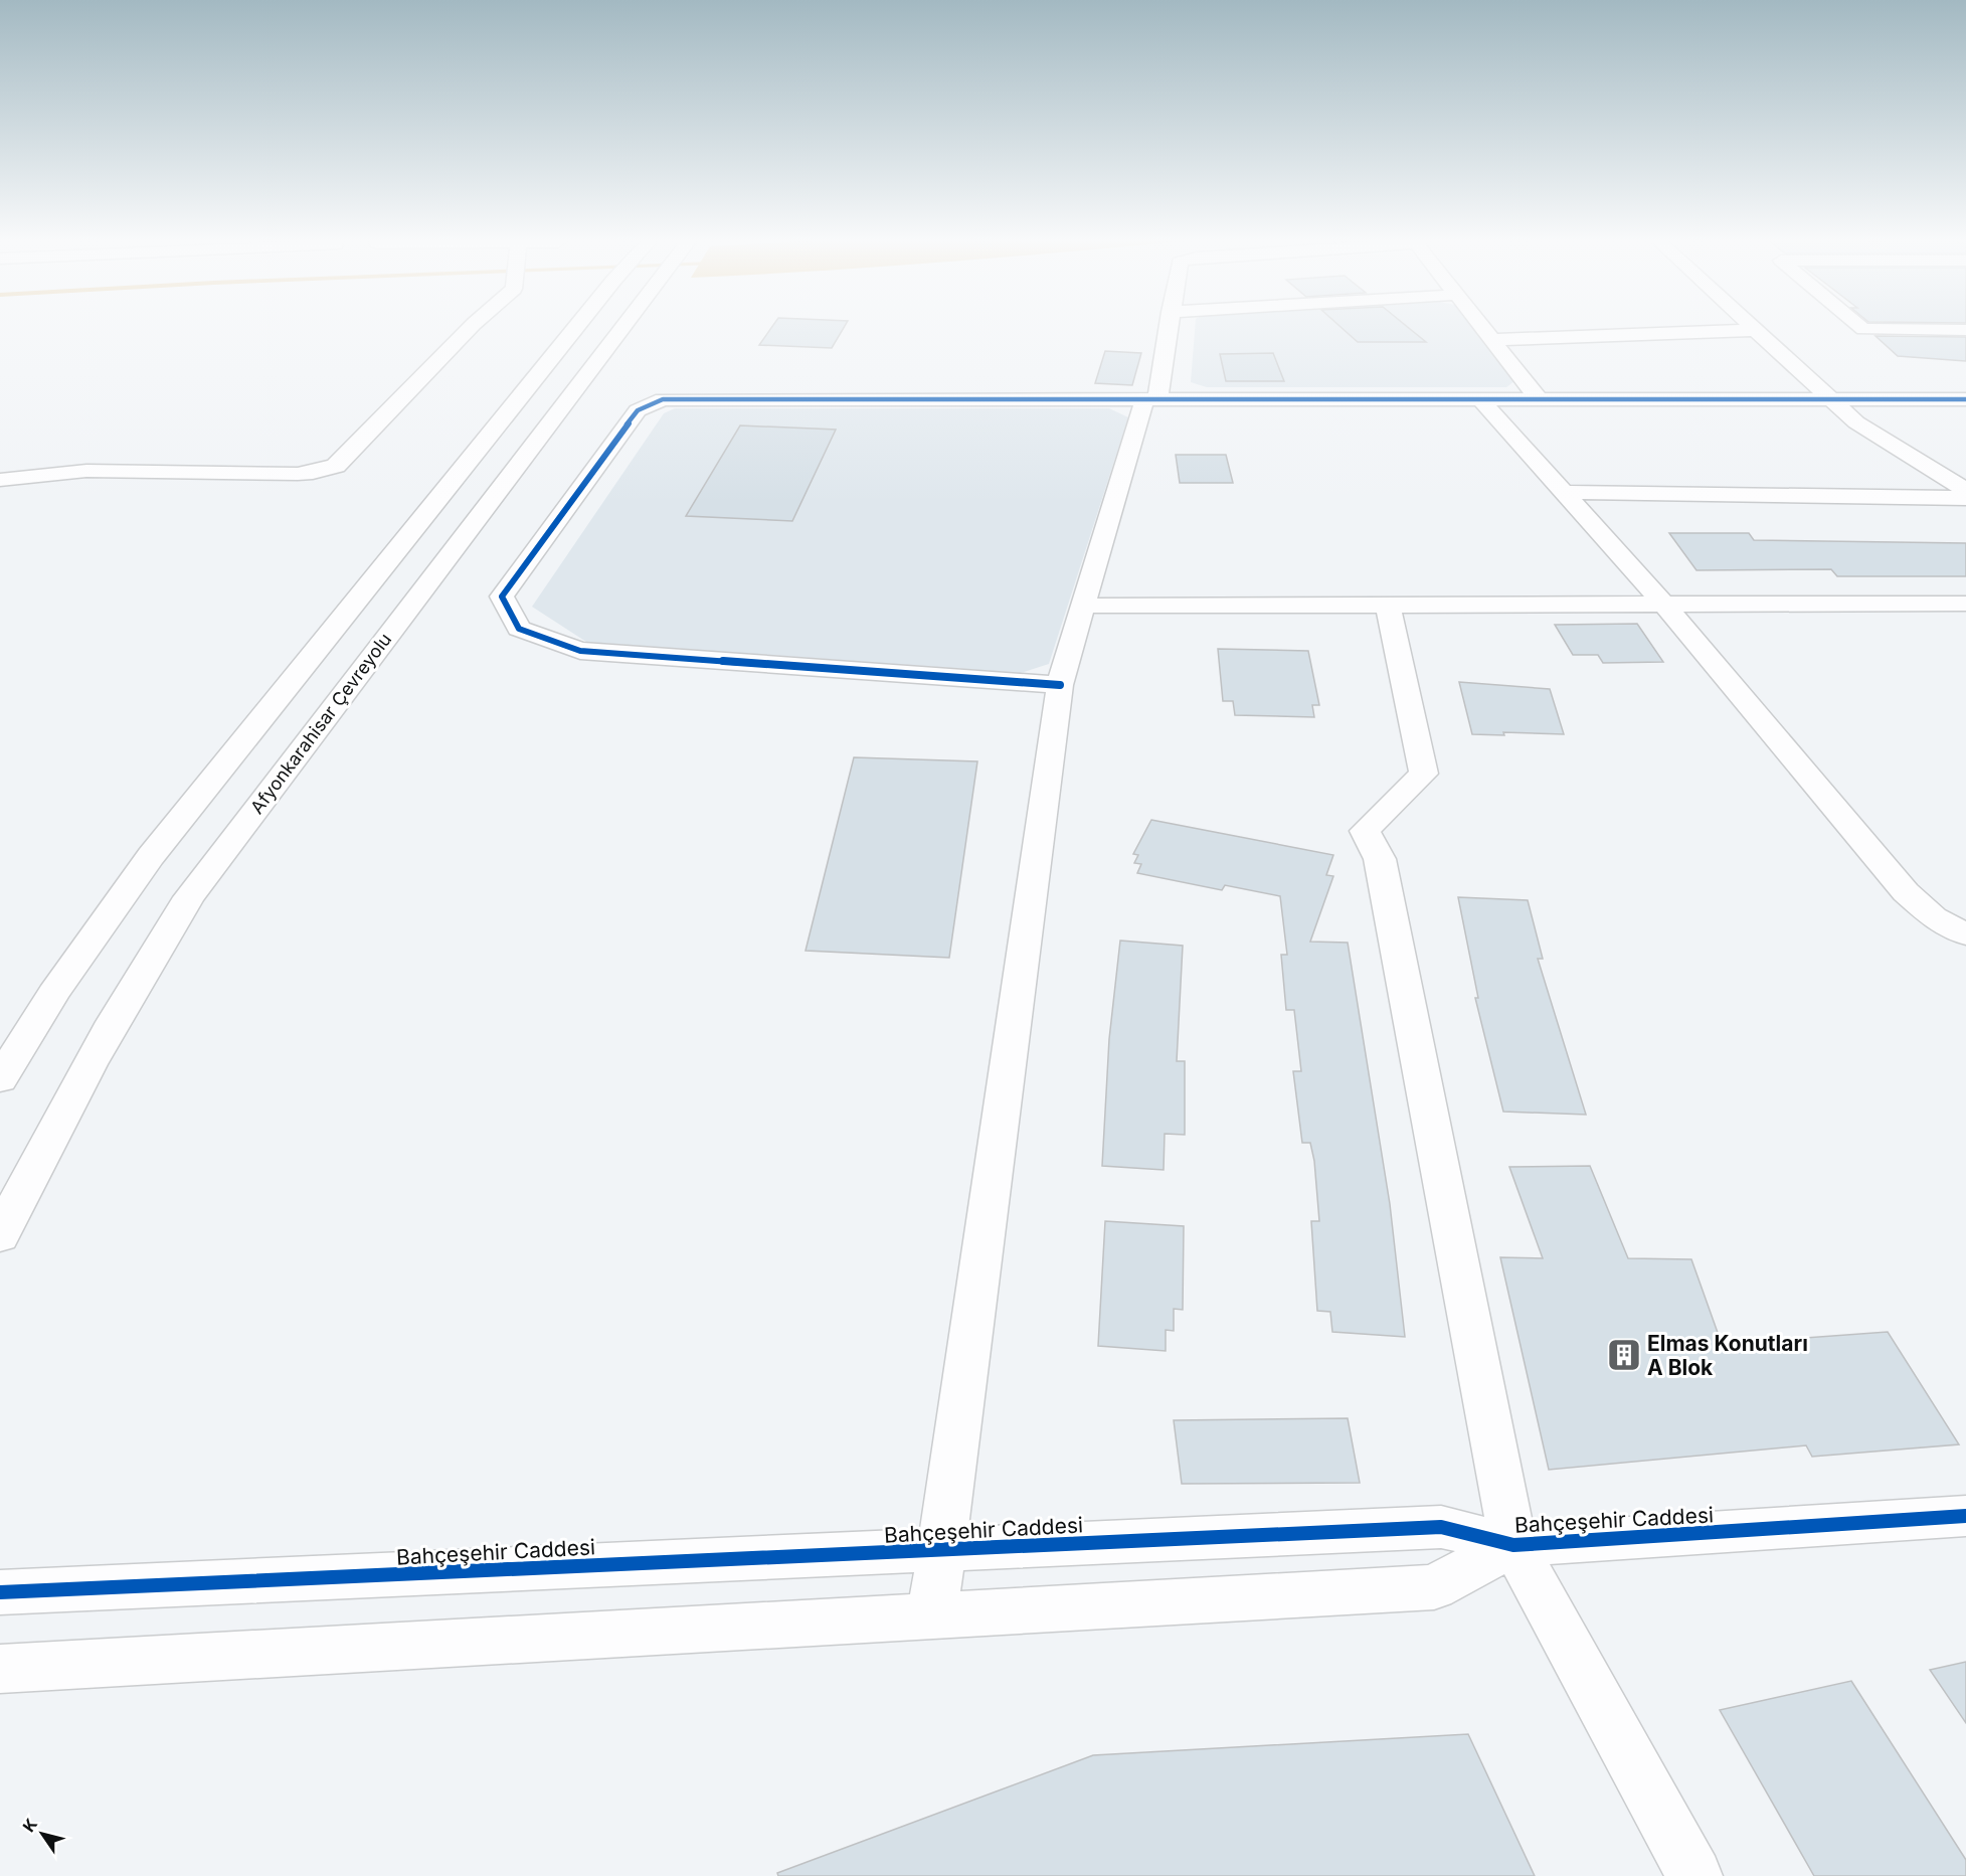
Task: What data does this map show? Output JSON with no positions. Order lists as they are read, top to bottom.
{
  "streets": {
    "main road": ["Afyonkarahisar Çevreyolu", "Bahçeşehir Caddesi"]
  },
  "places": {
    "building": ["Elmas Konutları A Blok"]
  },
  "north": "top left"
}
